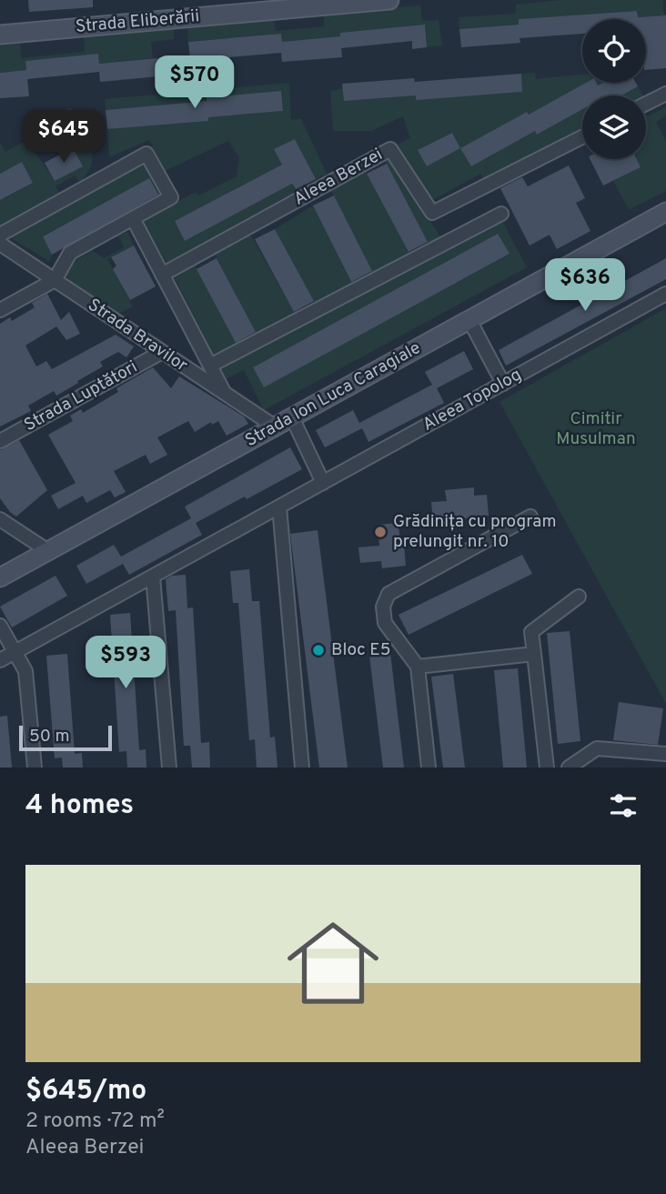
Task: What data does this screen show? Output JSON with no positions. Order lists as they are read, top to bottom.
{
  "streets": {
    "street": [
      "Strada Eliberării",
      "Aleea Berzei",
      "Strada Bravilor",
      "Strada Ion Luca Caragiale",
      "Strada Luptători",
      "Aleea Topolog"
    ]
  },
  "crossings": [
    ["Strada Bravilor", "Strada Ion Luca Caragiale"],
    ["Strada Bravilor", "Strada Luptători"]
  ],
  "parks": ["Cimitir Musulman"],
  "places": ["Grădinița cu program prelungit nr. 10", "Bloc E5"],
  "scale_bar": "50 m",
  "page": {
    "price": [
      "$570",
      "$645",
      "$636",
      "$593"
    ],
    "scale": "50 m",
    "heading": "4 homes",
    "list": [
      {
        "name": "$645/mo",
        "note": "2 rooms · 72 m² · Aleea Berzei"
      }
    ]
  }
}
